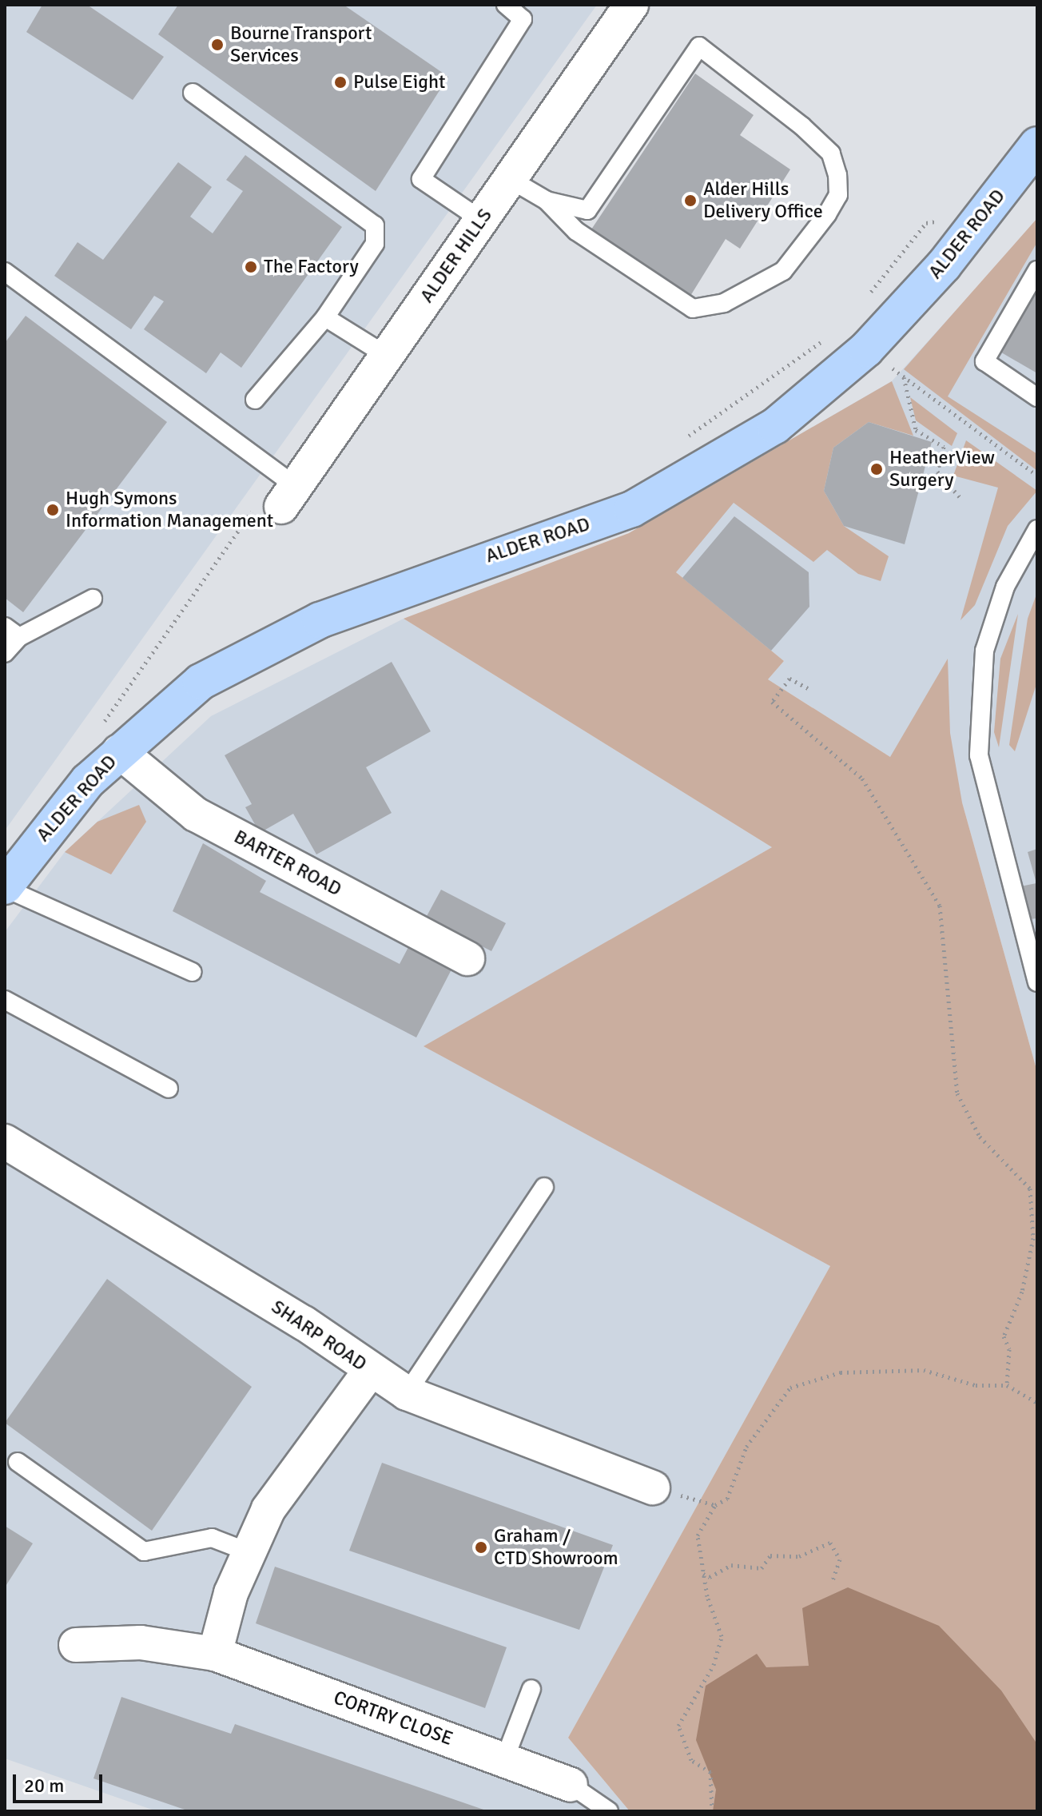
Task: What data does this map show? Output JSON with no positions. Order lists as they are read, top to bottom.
{
  "streets": {
    "main road": ["ALDER ROAD"],
    "street": [
      "ALDER HILLS",
      "BARTER ROAD",
      "SHARP ROAD",
      "CORTRY CLOSE"
    ]
  },
  "crossings": [
    ["ALDER ROAD", "BARTER ROAD"]
  ],
  "places": [
    "Bourne Transport Services",
    "Pulse Eight",
    "Alder Hills Delivery Office",
    "The Factory",
    "HeatherView Surgery",
    "Hugh Symons Information Management",
    "Graham / CTD Showroom"
  ],
  "scale_bar": "20 m"
}
